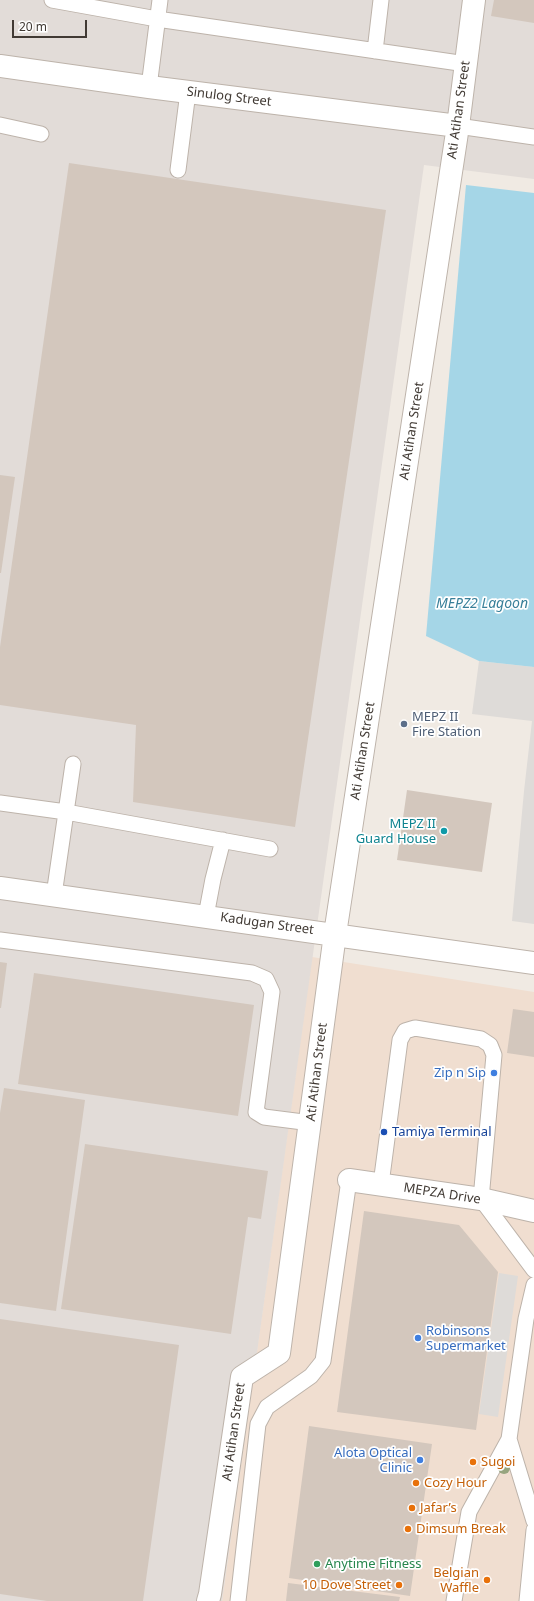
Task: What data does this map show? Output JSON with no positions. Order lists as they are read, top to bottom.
{
  "streets": {
    "street": [
      "Sinulog Street",
      "Ati Atihan Street",
      "Kadugan Street",
      "MEPZA Drive"
    ]
  },
  "crossings": [
    ["Sinulog Street", "Ati Atihan Street"],
    ["Ati Atihan Street", "Kadugan Street"]
  ],
  "water": ["MEPZ2 Lagoon"],
  "places": [
    "MEPZ II Fire Station",
    "MEPZ II Guard House",
    "Zip n Sip",
    "Tamiya Terminal",
    "Robinsons Supermarket",
    "Alota Optical Clinic",
    "Sugoi",
    "Cozy Hour",
    "Jafar’s",
    "Dimsum Break",
    "Anytime Fitness",
    "Belgian Waffle",
    "10 Dove Street"
  ],
  "scale_bar": "20 m"
}
